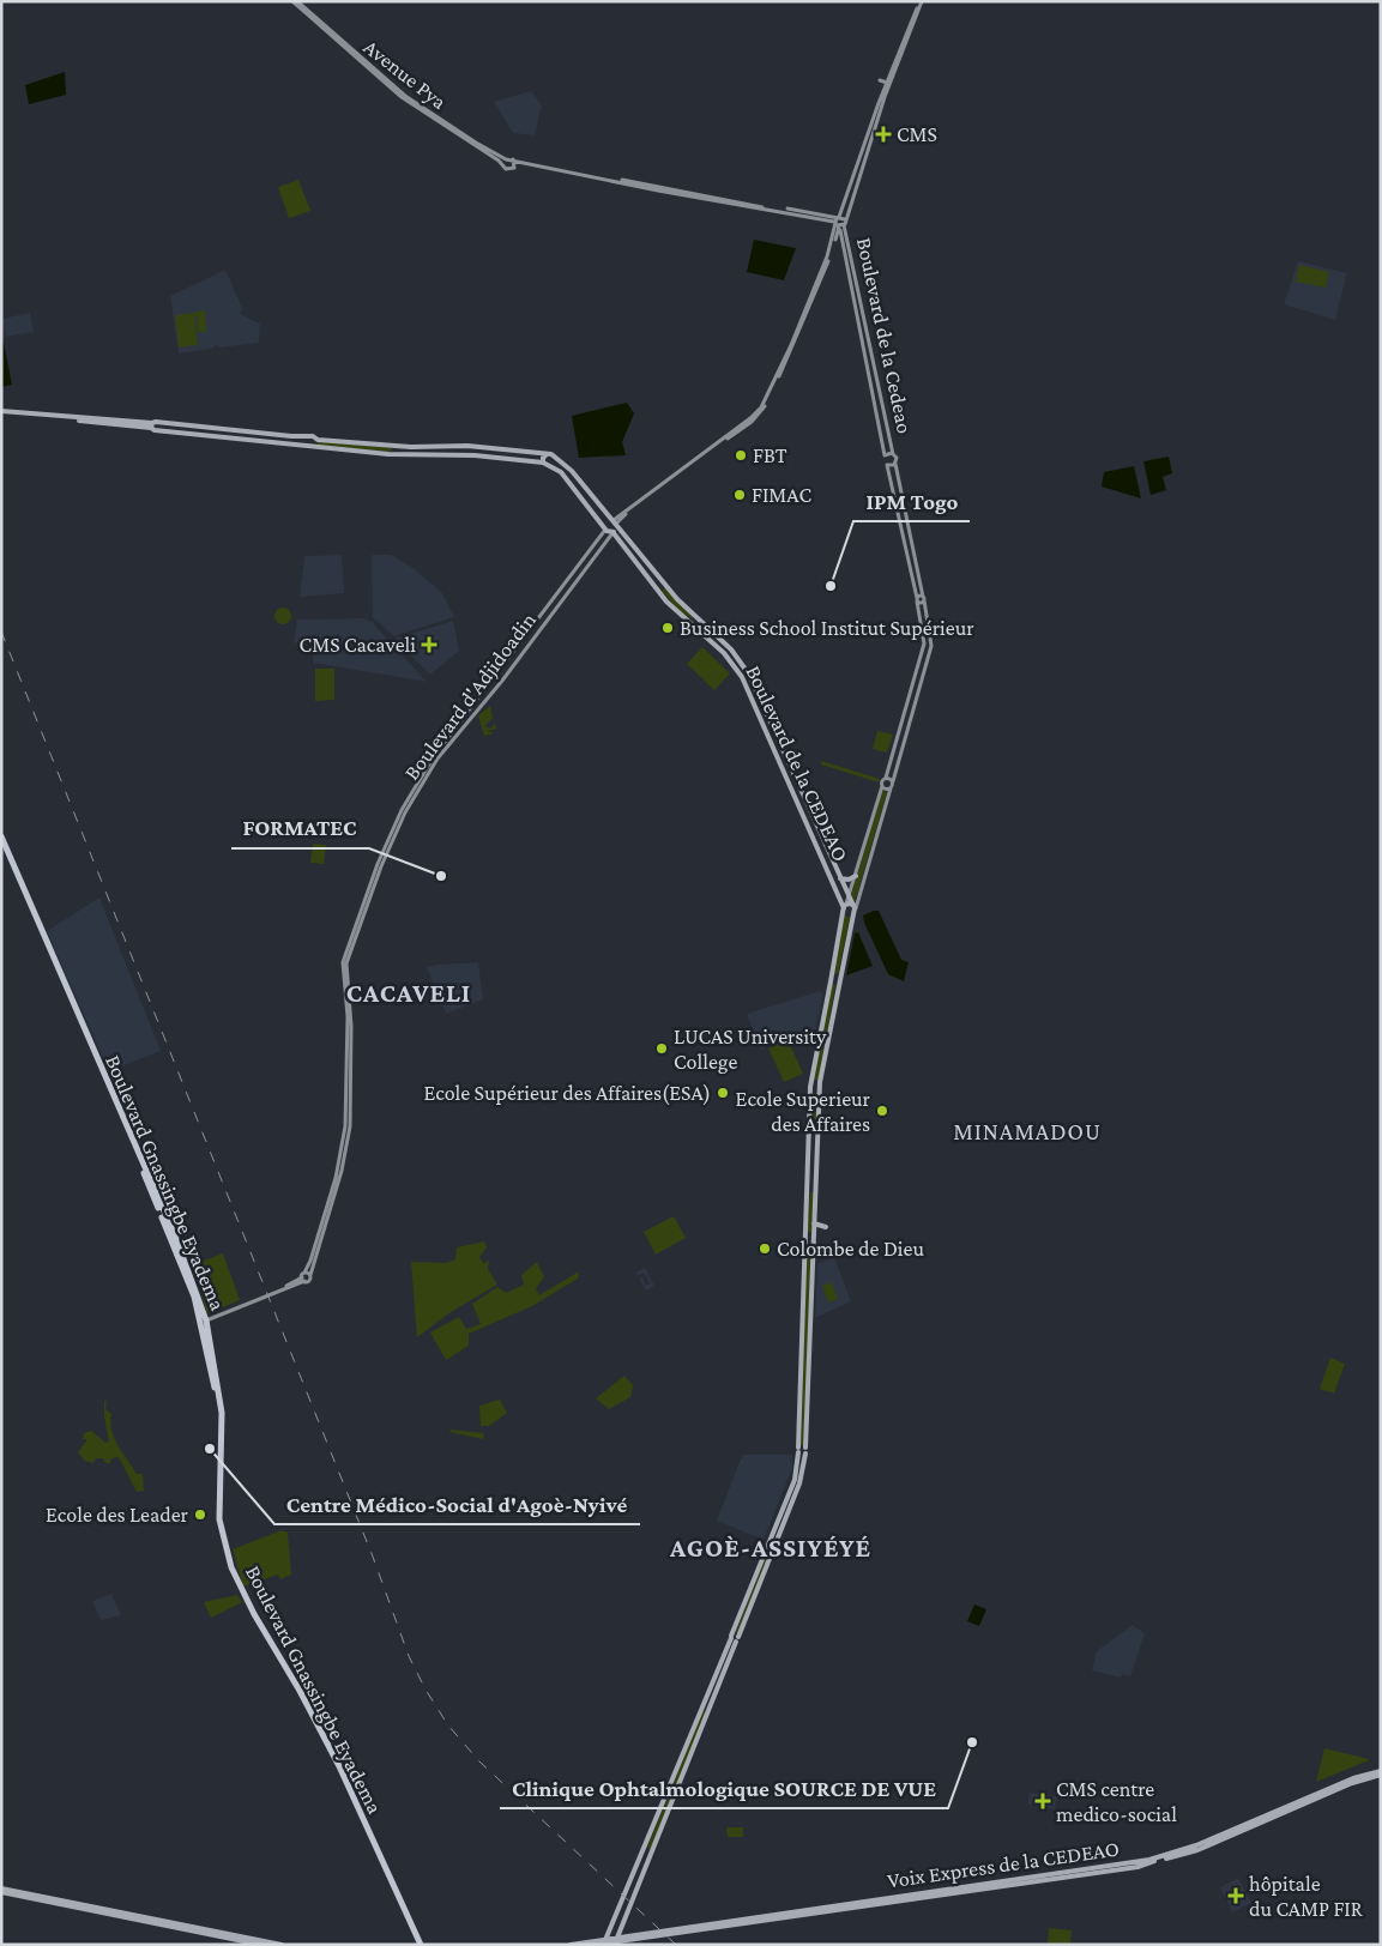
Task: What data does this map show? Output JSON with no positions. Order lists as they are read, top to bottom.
{
  "streets": {
    "highway": ["Boulevard Gnassingbe Eyadema"],
    "main road": [
      "Avenue Pya",
      "Boulevard de la Cedeao",
      "Boulevard d'Adjidoadin",
      "Boulevard de la CEDEAO",
      "Voix Express de la CEDEAO"
    ]
  },
  "crossings": [
    ["Boulevard de la Cedeao", "Boulevard de la CEDEAO"],
    ["Boulevard d'Adjidoadin", "Boulevard de la CEDEAO"]
  ],
  "districts": ["CACAVELI", "MINAMADOU", "AGOÈ-ASSIYÉYÉ"],
  "places": {
    "health": [
      "CMS",
      "CMS Cacaveli",
      "CMS centre medico-social",
      "hôpitale du CAMP FIR"
    ],
    "other": [
      "FBT",
      "FIMAC",
      "IPM Togo",
      "Business School Institut Supérieur",
      "FORMATEC",
      "LUCAS University College",
      "Ecole Supérieur des Affaires(ESA)",
      "Ecole Superieur des Affaires",
      "Colombe de Dieu",
      "Centre Médico-Social d'Agoè-Nyivé",
      "Ecole des Leader",
      "Clinique Ophtalmologique SOURCE DE VUE"
    ]
  }
}
